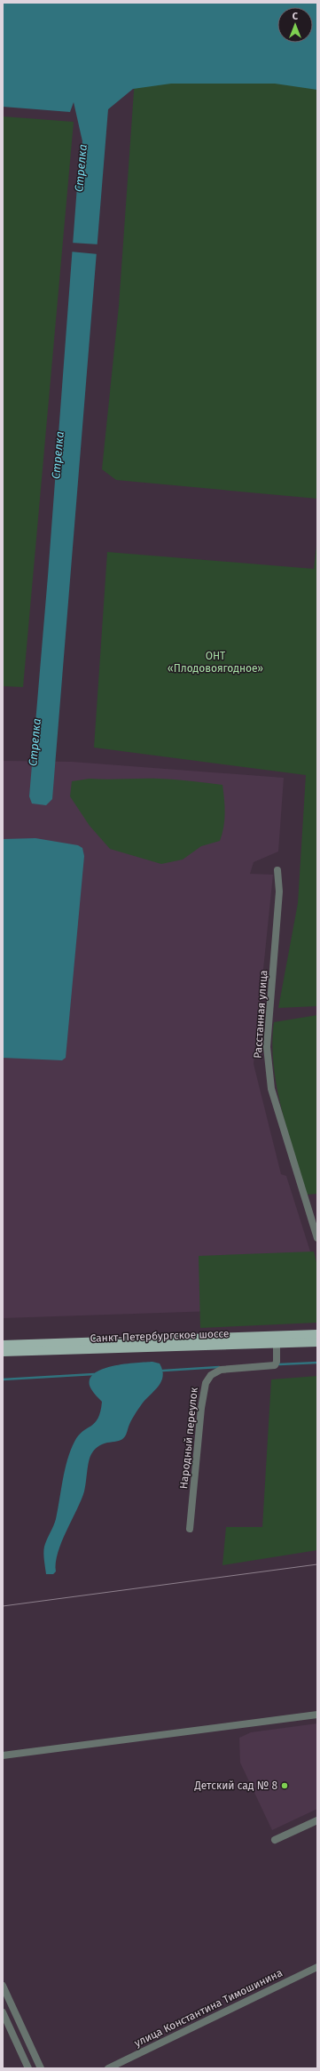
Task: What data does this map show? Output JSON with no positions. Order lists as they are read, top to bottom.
{
  "streets": {
    "main road": ["Санкт-Петербургское шоссе"],
    "street": ["Расстанная улица", "Народный переулок", "улица Константина Тимошинина"]
  },
  "crossings": [
    ["Санкт-Петербургское шоссе", "Народный переулок"]
  ],
  "water": ["Стрелка"],
  "parks": ["ОНТ «Плодовоягодное»"],
  "places": ["Детский сад № 8"],
  "north": "top"
}
